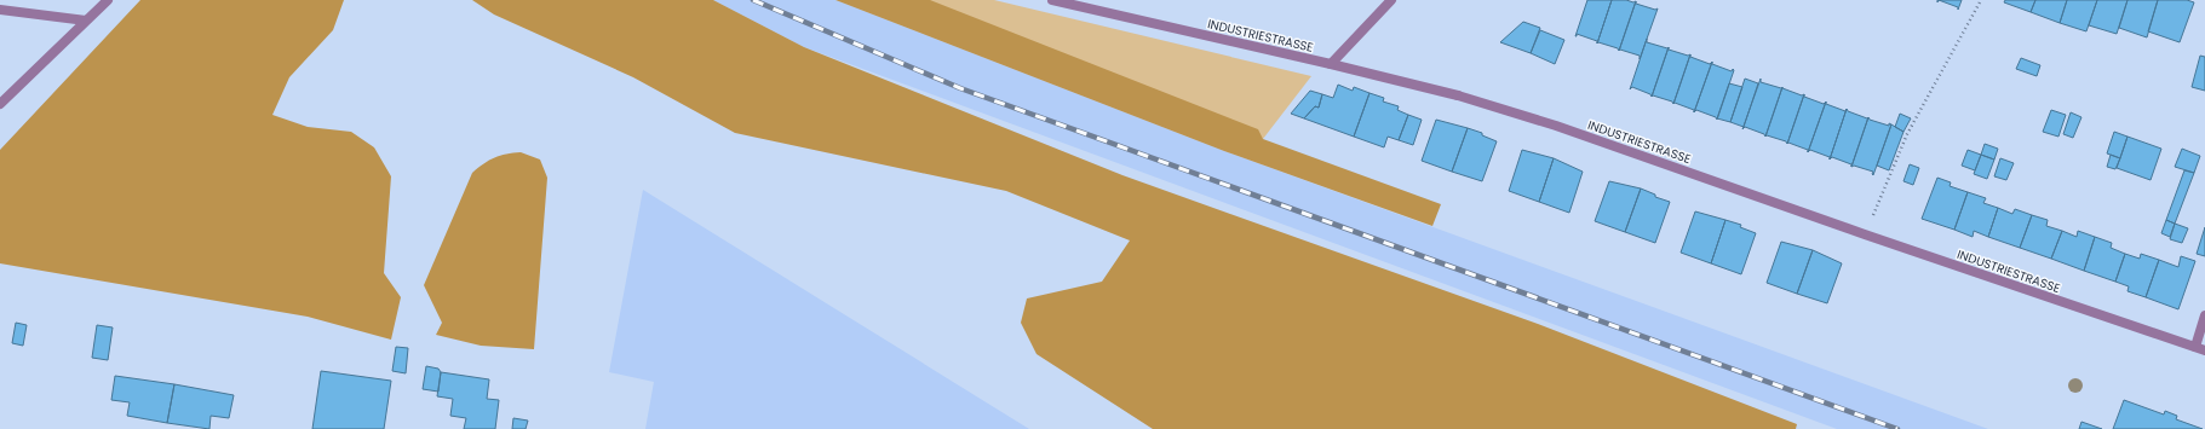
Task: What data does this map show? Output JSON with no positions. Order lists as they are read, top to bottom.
{
  "streets": {
    "street": ["INDUSTRIESTRASSE"]
  }
}
